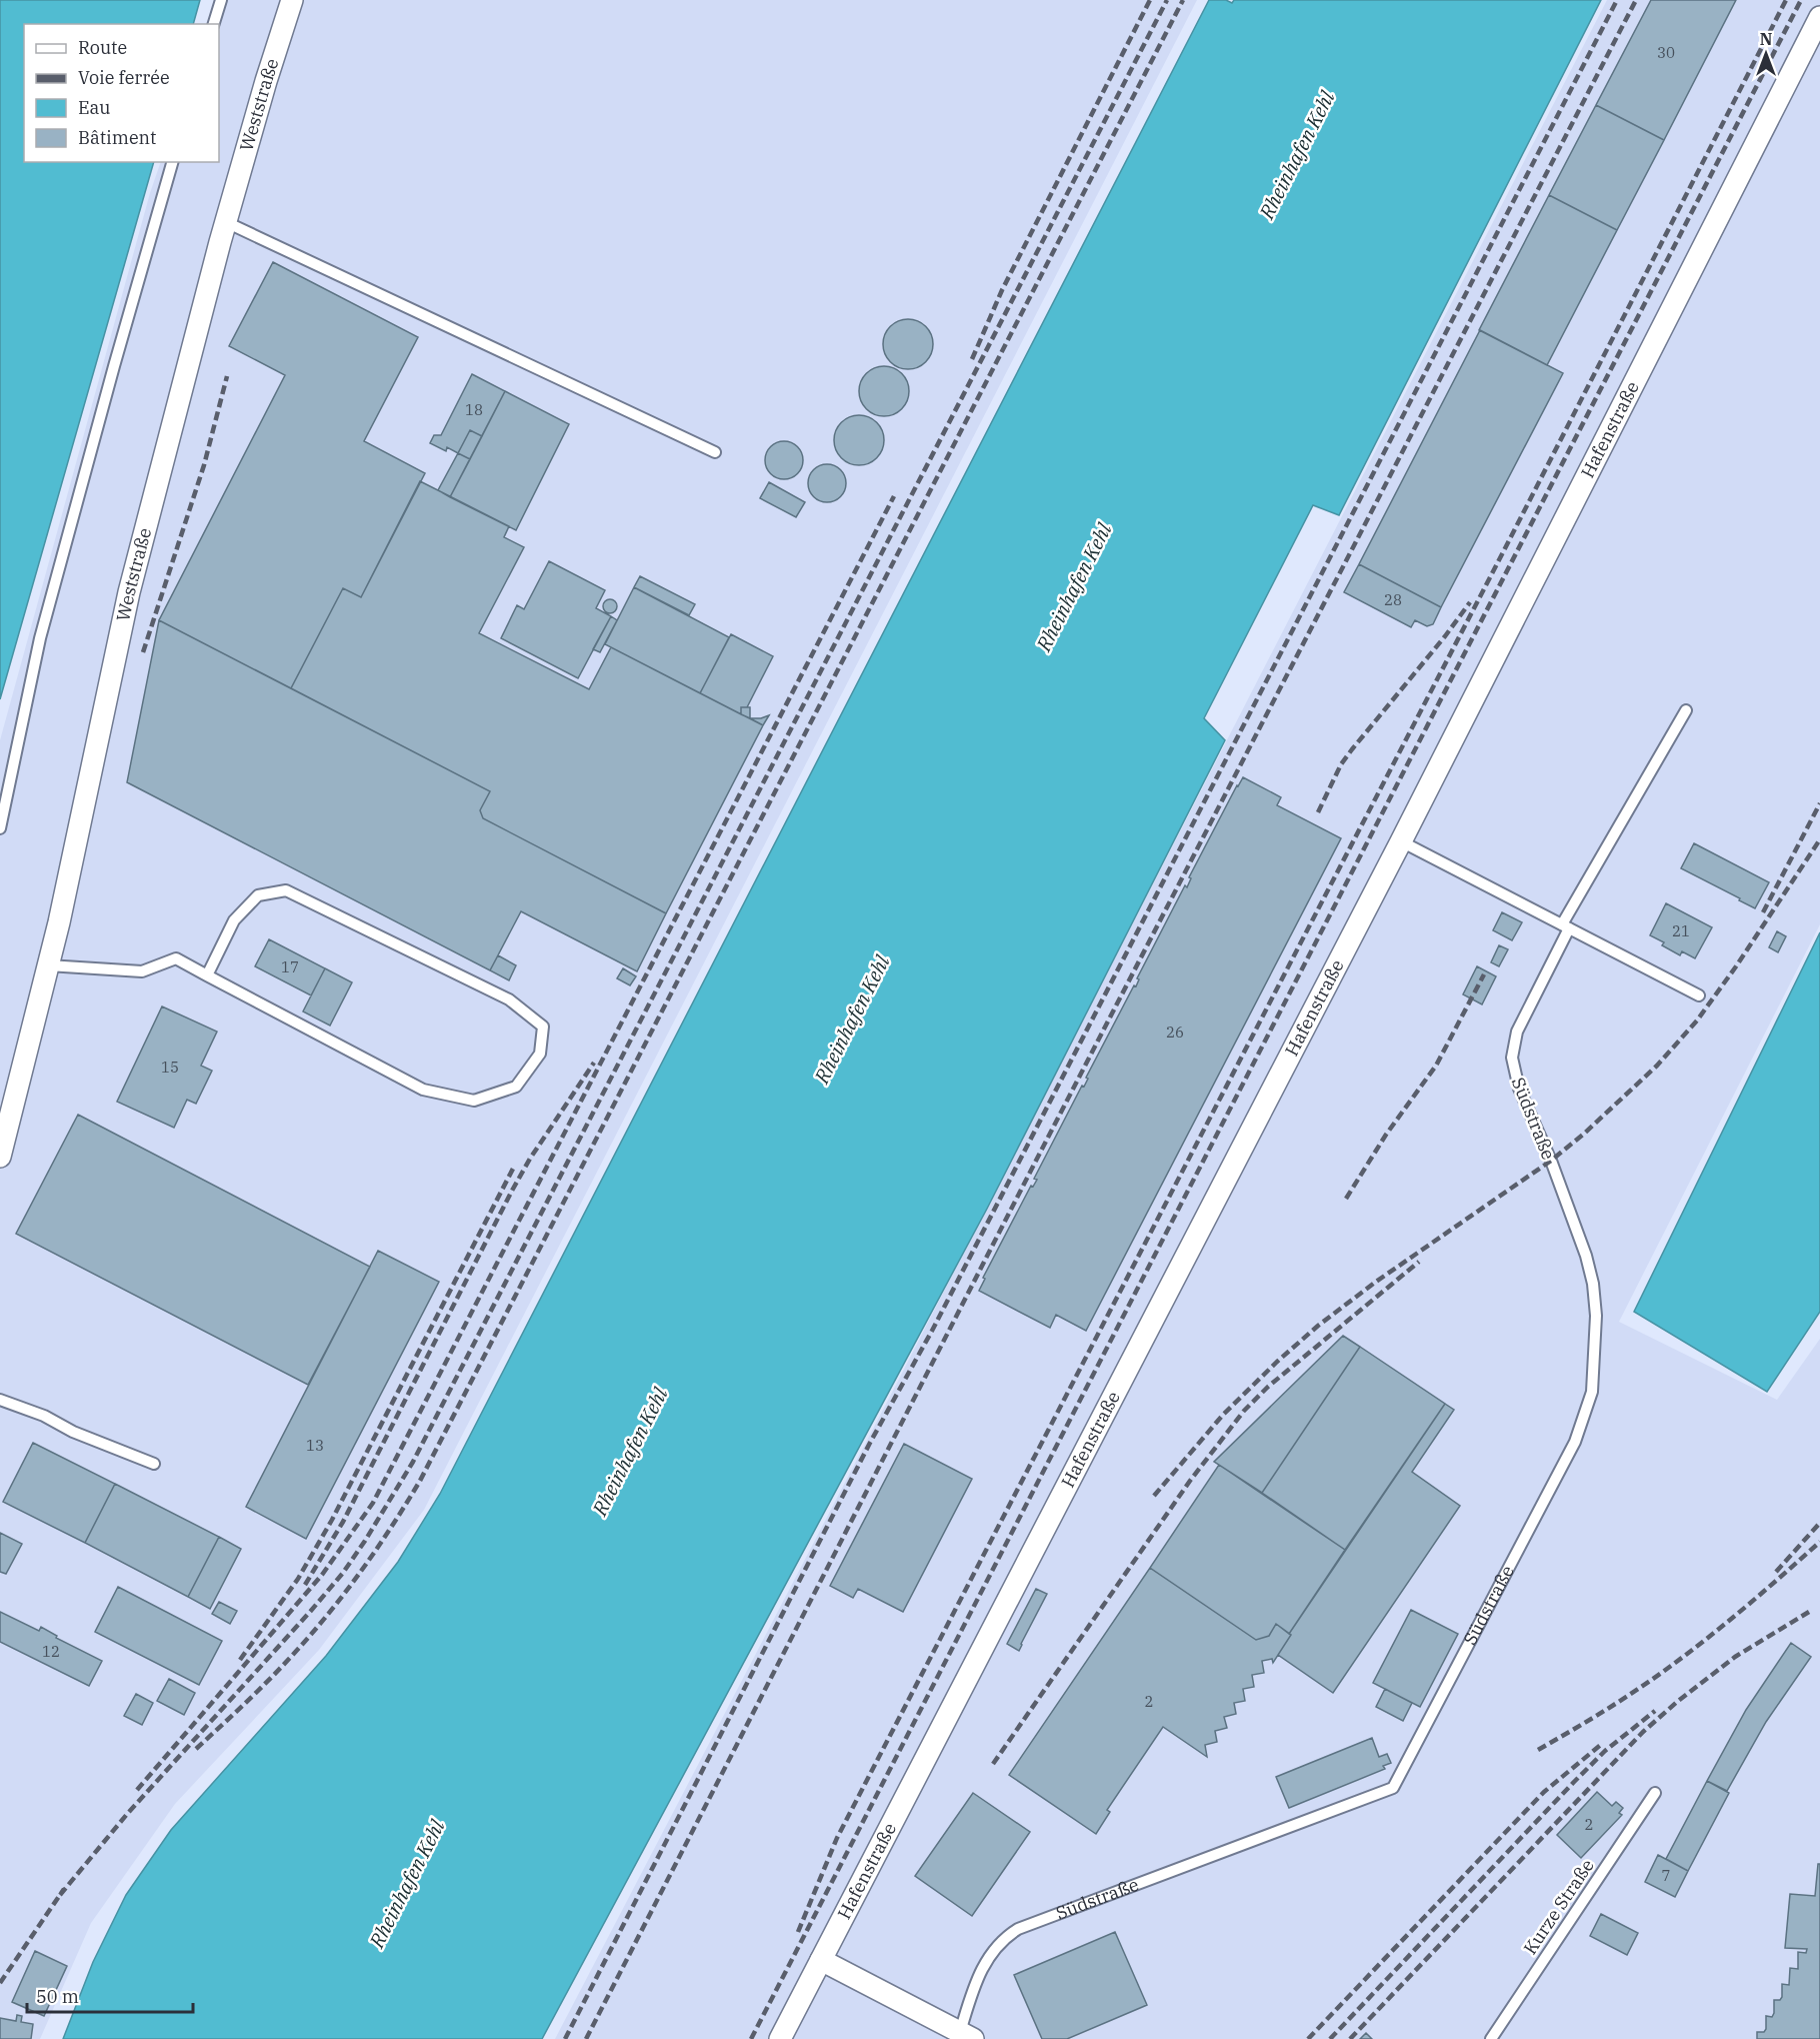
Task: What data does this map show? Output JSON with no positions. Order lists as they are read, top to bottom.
{
  "streets": {
    "street": ["Weststraße", "Hafenstraße", "Südstraße"],
    "lane": ["Kurze Straße"]
  },
  "crossings": [
    ["Hafenstraße", "Südstraße"]
  ],
  "water": ["Rheinhafen Kehl"],
  "house_numbers": [
    "30",
    "18",
    "28",
    "21",
    "17",
    "26",
    "15",
    "13",
    "12",
    "2",
    "2",
    "7"
  ],
  "legend": [
    "Route",
    "Voie ferrée",
    "Eau",
    "Bâtiment"
  ],
  "scale_bar": "50 m",
  "north": "top"
}
